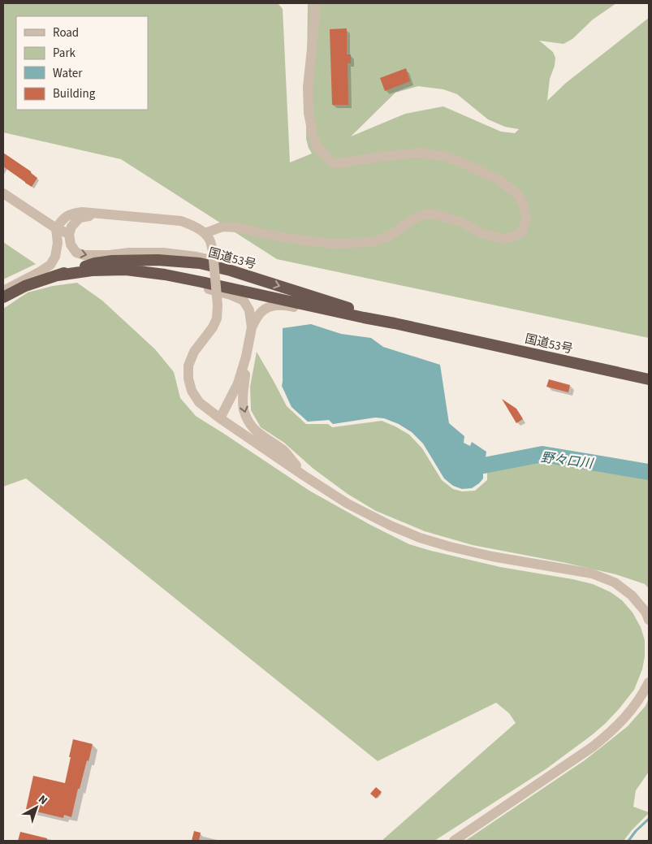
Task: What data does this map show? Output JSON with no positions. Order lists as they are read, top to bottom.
{
  "streets": {
    "highway": ["国道53号"]
  },
  "water": ["野々口川"],
  "legend": [
    "Road",
    "Park",
    "Water",
    "Building"
  ],
  "north": "top right"
}
